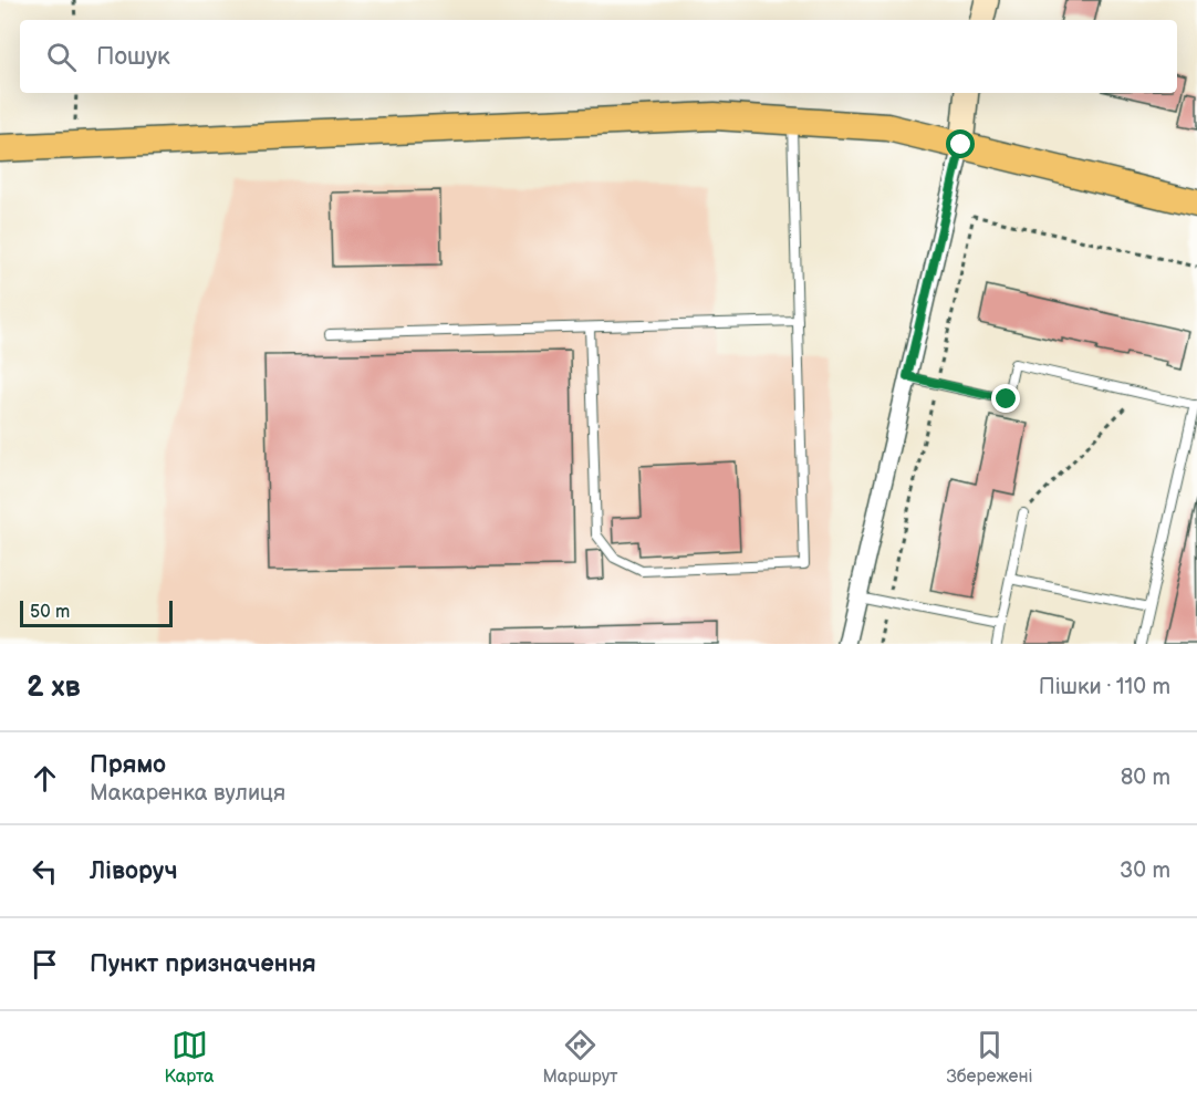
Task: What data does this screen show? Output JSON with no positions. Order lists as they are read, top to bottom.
{
  "scale_bar": "50 m",
  "page": {
    "search": "Пошук",
    "scale": "50 m",
    "heading": ["2 хв", "Пішки · 110 m"],
    "list": [
      ["Прямо", "Макаренка вулиця", "80 m"],
      ["Ліворуч", "30 m"],
      "Пункт призначення"
    ],
    "nav": ["Карта", "Маршрут", "Збережені"]
  }
}
